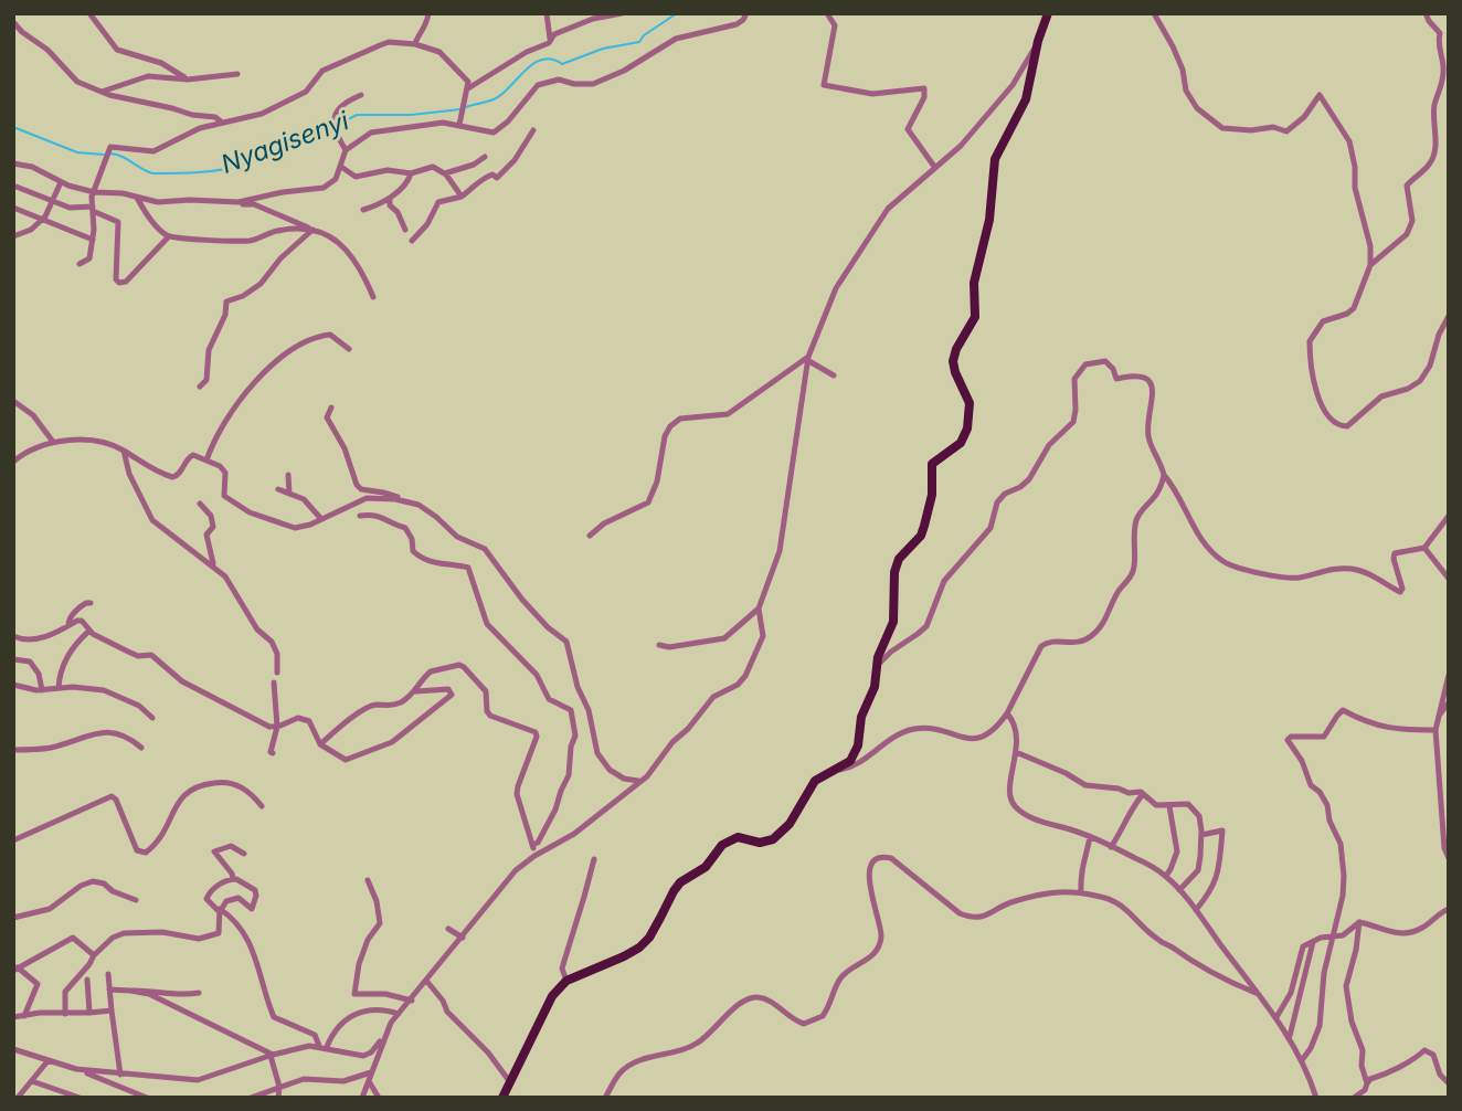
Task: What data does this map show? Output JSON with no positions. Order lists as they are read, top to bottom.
{
  "water": ["Nyagisenyi"]
}
